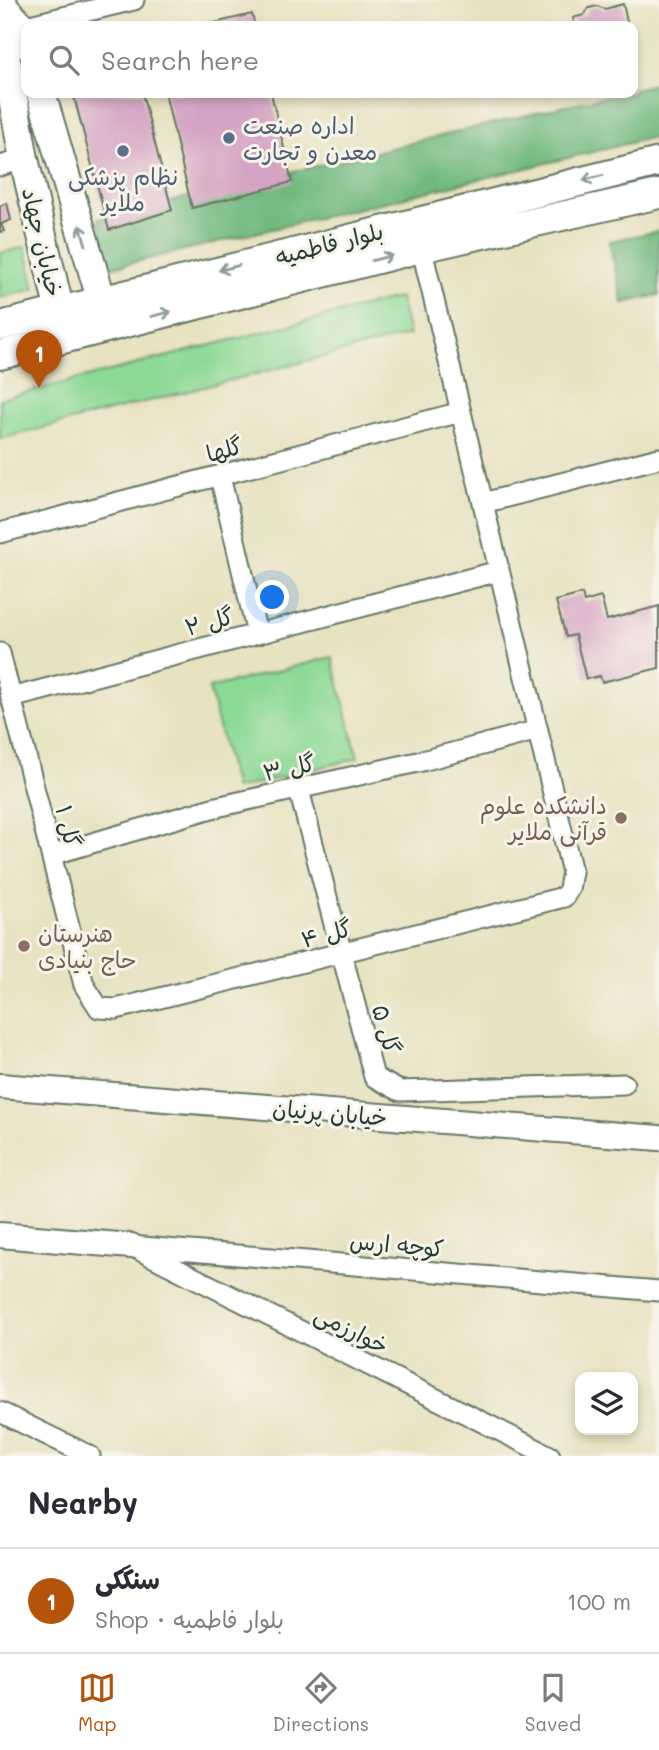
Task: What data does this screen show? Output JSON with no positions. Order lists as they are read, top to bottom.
{
  "streets": {
    "main road": ["خیابان جهاد", "بلوار فاطمیه"],
    "street": [
      "گلها",
      "گل ۲",
      "گل ۳",
      "گل ۱",
      "گل ۴",
      "گل ۵",
      "خیابان پرنیان",
      "کوچه ارس",
      "خوارزمی"
    ]
  },
  "crossings": [
    ["خیابان جهاد", "بلوار فاطمیه"],
    ["گل ۲", "گل ۱"],
    ["گل ۳", "گل ۱"],
    ["گل ۳", "گل ۴"],
    ["گل ۳", "گل ۵"],
    ["گل ۱", "گل ۴"],
    ["گل ۴", "گل ۵"],
    ["کوچه ارس", "خوارزمی"]
  ],
  "places": [
    "اداره صنعت معدن و تجارت",
    "نظام پزشکی ملایر",
    "دانشکده علوم قرآنی ملایر",
    "هنرستان حاج بنیادی"
  ],
  "page": {
    "search": "Search here",
    "pins": "1",
    "heading": "Nearby",
    "list": [
      {
        "mark": "1",
        "name": "سنگکی",
        "note": "Shop · بلوار فاطمیه",
        "value": "100 m"
      }
    ],
    "nav": ["Map", "Directions", "Saved"]
  }
}
